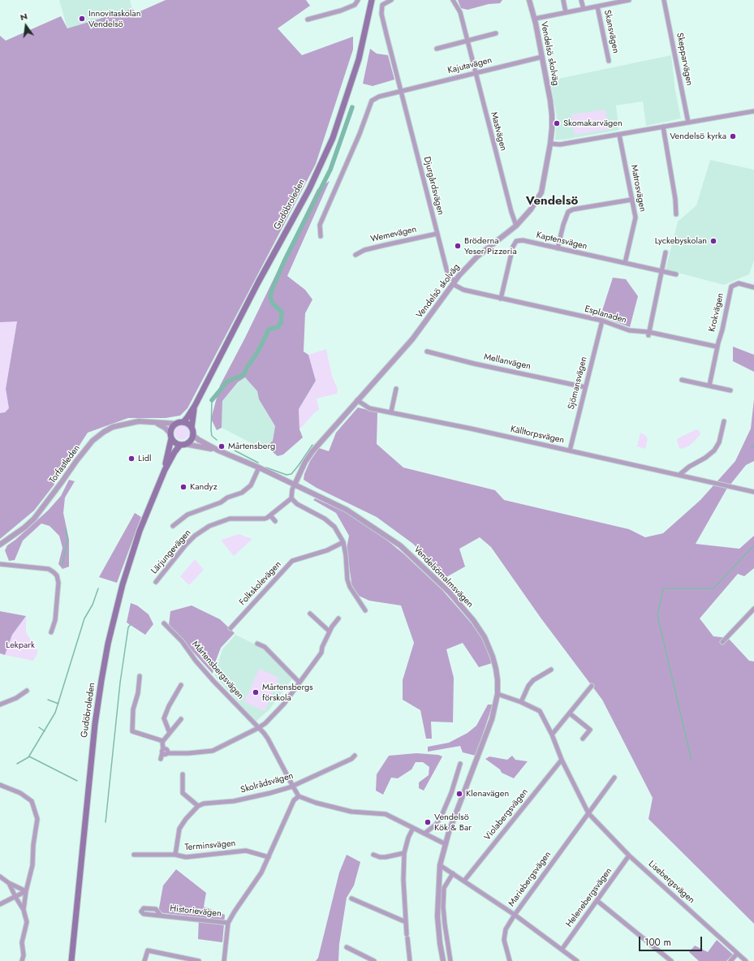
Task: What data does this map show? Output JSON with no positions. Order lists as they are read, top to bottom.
{
  "streets": {
    "main road": ["Gudöbroleden"],
    "street": [
      "Skansvägen",
      "Vendelsö skolväg",
      "Skepparvägen",
      "Kajutavägen",
      "Mastvägen",
      "Djurgårdsvägen",
      "Matrosvägen",
      "Wemevägen",
      "Kaptensvägen",
      "Krokvägen",
      "Esplanaden",
      "Mellanvägen",
      "Sjömansvägen",
      "Källtorpsvägen",
      "Torfastleden",
      "Lärjungevägen",
      "Vendelsömalmsvägen",
      "Folkskolevägen",
      "Mårtensbergsvägen",
      "Skolrådsvägen",
      "Violabergsvägen",
      "Terminsvägen",
      "Mariebergsvägen",
      "Lisebergsvägen",
      "Helenebergsvägen",
      "Historievägen"
    ]
  },
  "crossings": [
    ["Skansvägen", "Vendelsö skolväg"],
    ["Vendelsö skolväg", "Kajutavägen"],
    ["Vendelsö skolväg", "Mastvägen"],
    ["Vendelsö skolväg", "Djurgårdsvägen"],
    ["Vendelsö skolväg", "Esplanaden"],
    ["Vendelsö skolväg", "Källtorpsvägen"],
    ["Vendelsö skolväg", "Vendelsömalmsvägen"],
    ["Kajutavägen", "Mastvägen"],
    ["Kajutavägen", "Djurgårdsvägen"],
    ["Djurgårdsvägen", "Wemevägen"],
    ["Djurgårdsvägen", "Esplanaden"],
    ["Matrosvägen", "Kaptensvägen"],
    ["Gudöbroleden", "Torfastleden"],
    ["Gudöbroleden", "Vendelsömalmsvägen"],
    ["Kaptensvägen", "Esplanaden"],
    ["Krokvägen", "Esplanaden"],
    ["Esplanaden", "Sjömansvägen"],
    ["Mellanvägen", "Sjömansvägen"],
    ["Sjömansvägen", "Källtorpsvägen"],
    ["Torfastleden", "Vendelsömalmsvägen"],
    ["Vendelsömalmsvägen", "Lisebergsvägen"],
    ["Mårtensbergsvägen", "Skolrådsvägen"],
    ["Violabergsvägen", "Lisebergsvägen"],
    ["Mariebergsvägen", "Lisebergsvägen"],
    ["Lisebergsvägen", "Helenebergsvägen"]
  ],
  "districts": ["Vendelsö"],
  "parks": ["Lekpark"],
  "places": [
    "Innovitaskolan Vendelsö",
    "Skomakarvägen",
    "Vendelsö kyrka",
    "Lyckebyskolan",
    "Bröderna Yeser Pizzeria",
    "Mårtensberg",
    "Lidl",
    "Kandyz",
    "Mårtensbergs förskola",
    "Klenavägen",
    "Vendelsö Kök & Bar"
  ],
  "scale_bar": "100 m",
  "north": "top"
}
